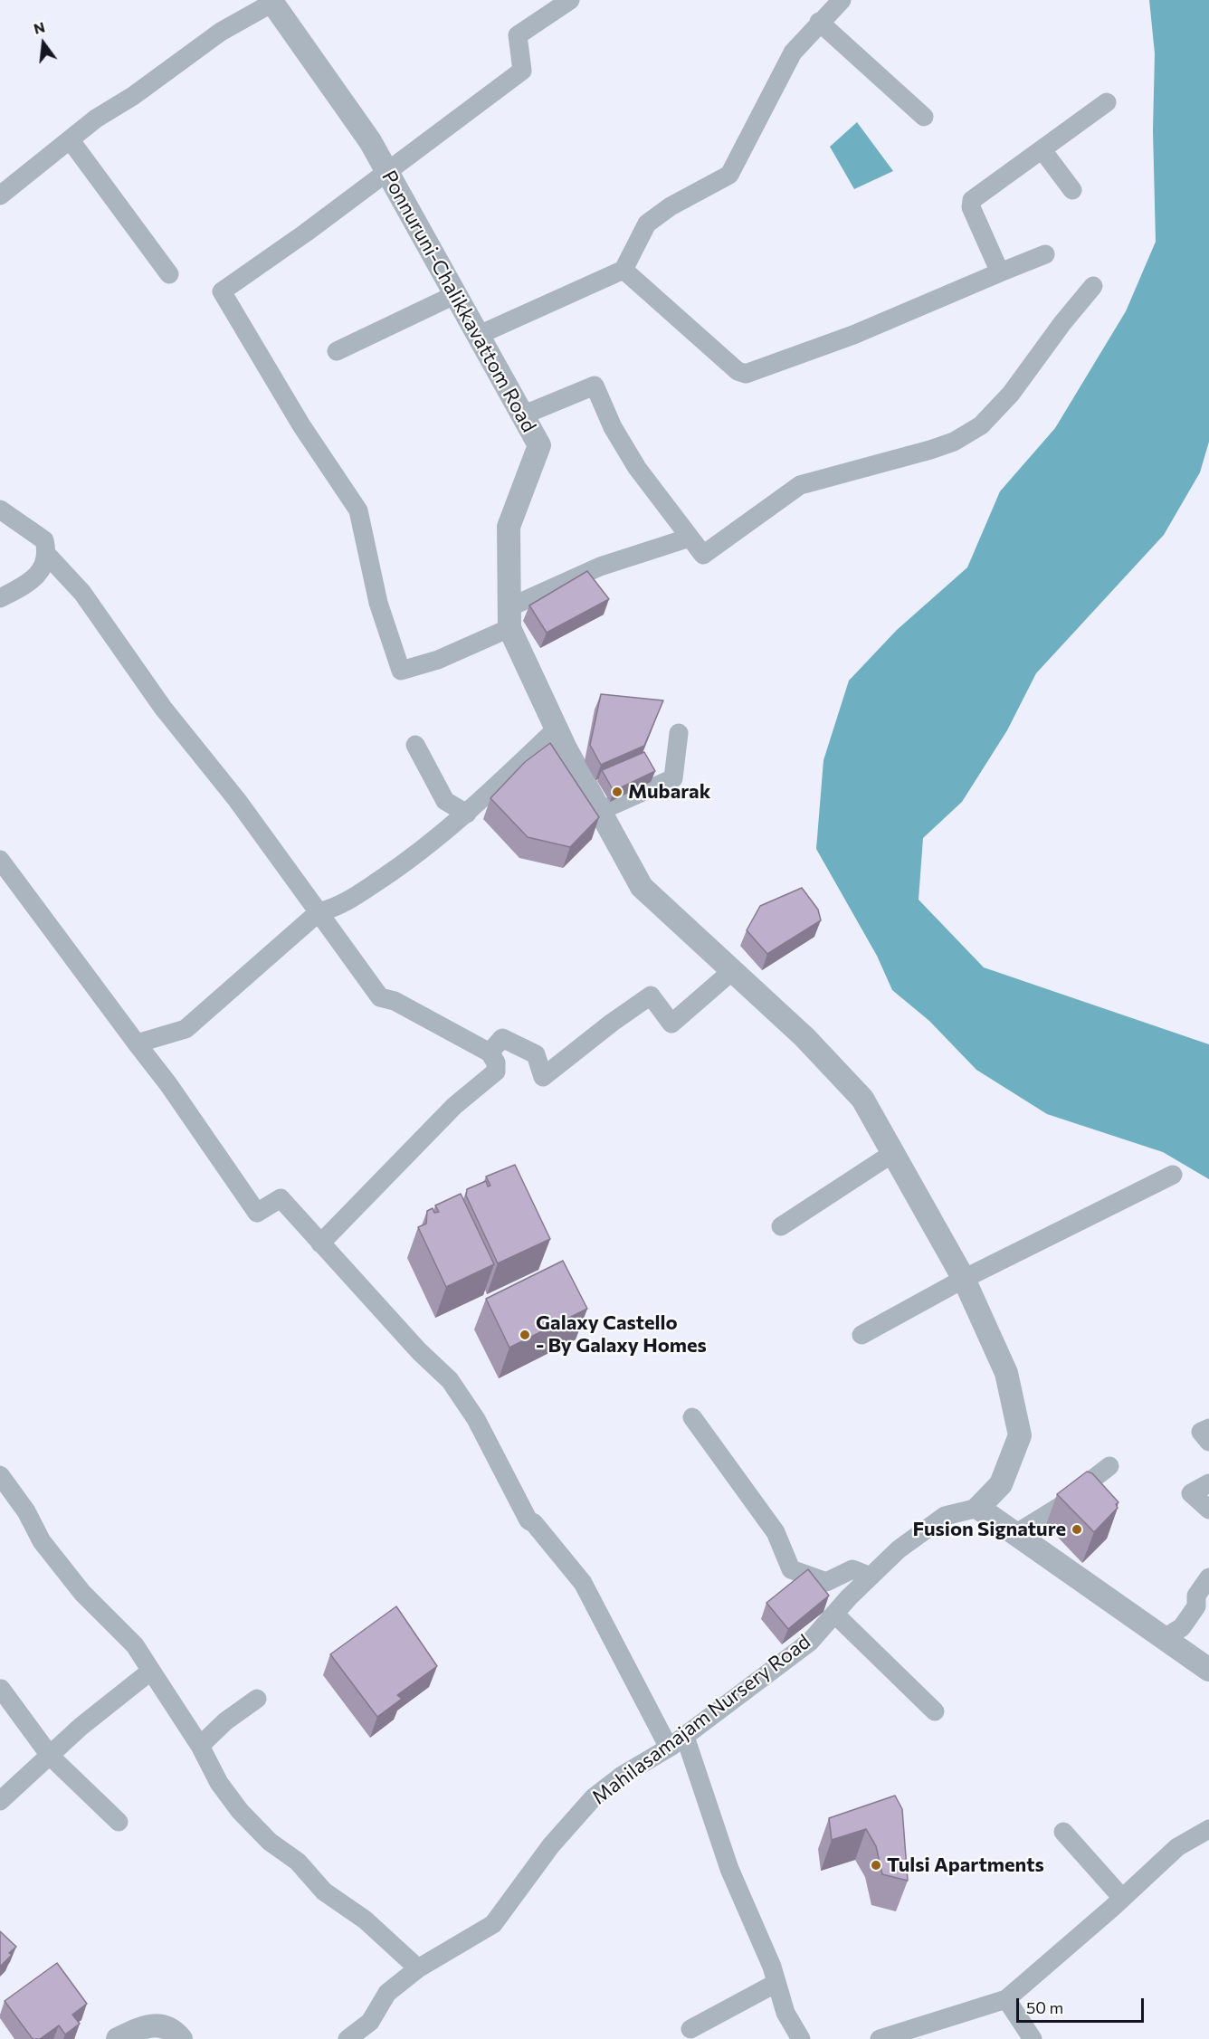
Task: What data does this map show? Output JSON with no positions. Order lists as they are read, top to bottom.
{
  "streets": {
    "street": ["Ponnuruni-Chalikkavattom Road", "Mahilasamajam Nursery Road"]
  },
  "crossings": [
    ["Ponnuruni-Chalikkavattom Road", "Mahilasamajam Nursery Road"]
  ],
  "places": [
    "Mubarak",
    "Galaxy Castello - By Galaxy Homes",
    "Fusion Signature",
    "Tulsi Apartments"
  ],
  "scale_bar": "50 m",
  "north": "top"
}
